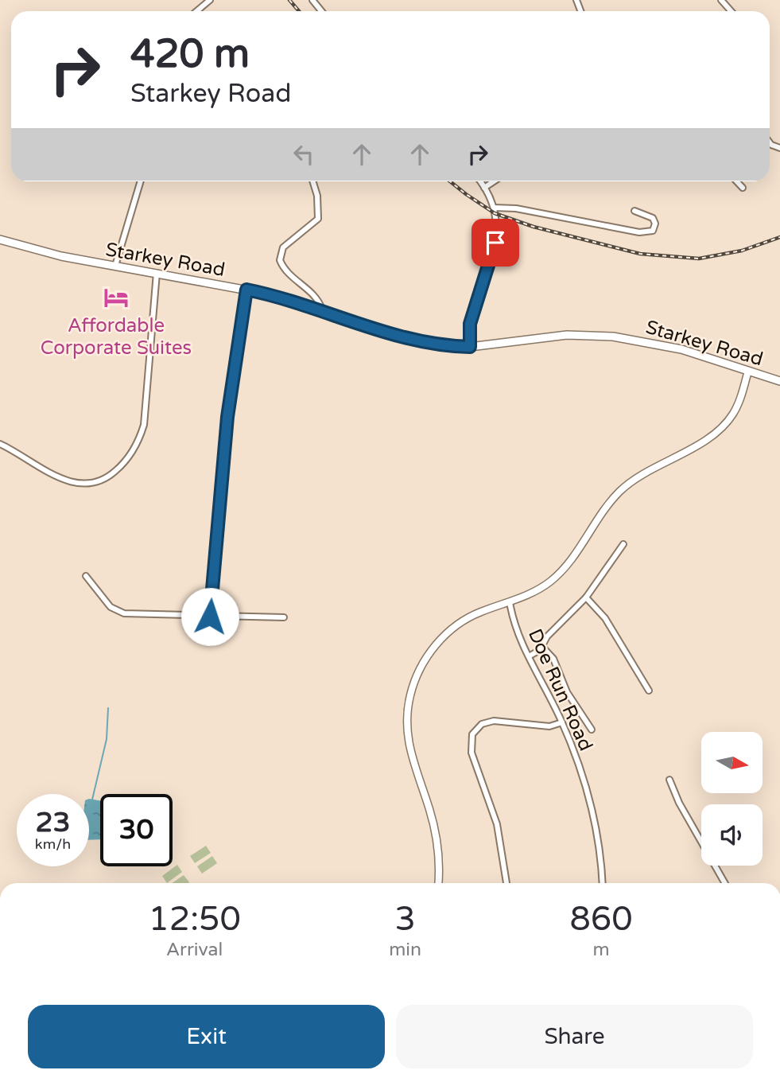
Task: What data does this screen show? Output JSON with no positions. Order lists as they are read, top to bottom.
{
  "streets": {
    "main road": ["Starkey Road"],
    "street": ["Doe Run Road"]
  },
  "places": {
    "hotel": ["Affordable Corporate Suites"]
  },
  "north": "right",
  "page": {
    "turn": ["420 m", "Starkey Road"],
    "speed": "23 km/h",
    "limit": "30",
    "eta": [
      "12:50",
      "Arrival",
      "3",
      "min",
      "860",
      "m"
    ],
    "buttons": ["Exit", "Share"]
  }
}
